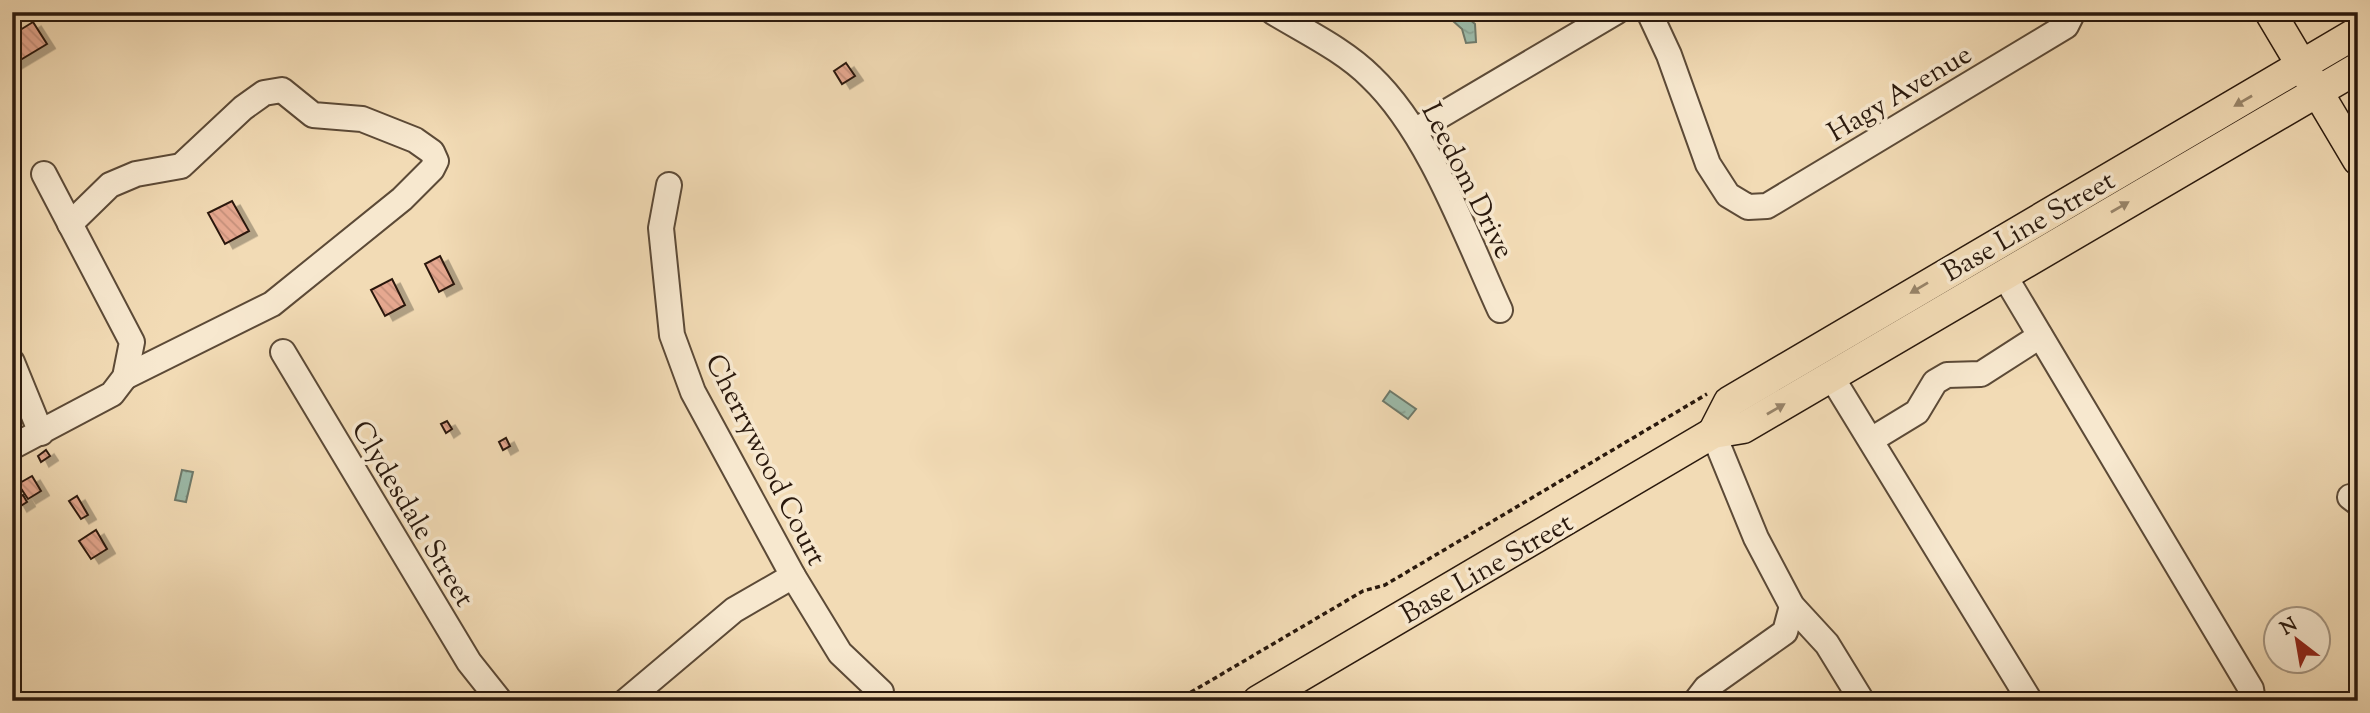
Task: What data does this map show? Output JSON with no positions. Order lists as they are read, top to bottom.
{
  "streets": {
    "main road": ["Base Line Street"],
    "street": [
      "Hagy Avenue",
      "Leedom Drive",
      "Cherrywood Court",
      "Clydesdale Street"
    ]
  },
  "north": "top left"
}
